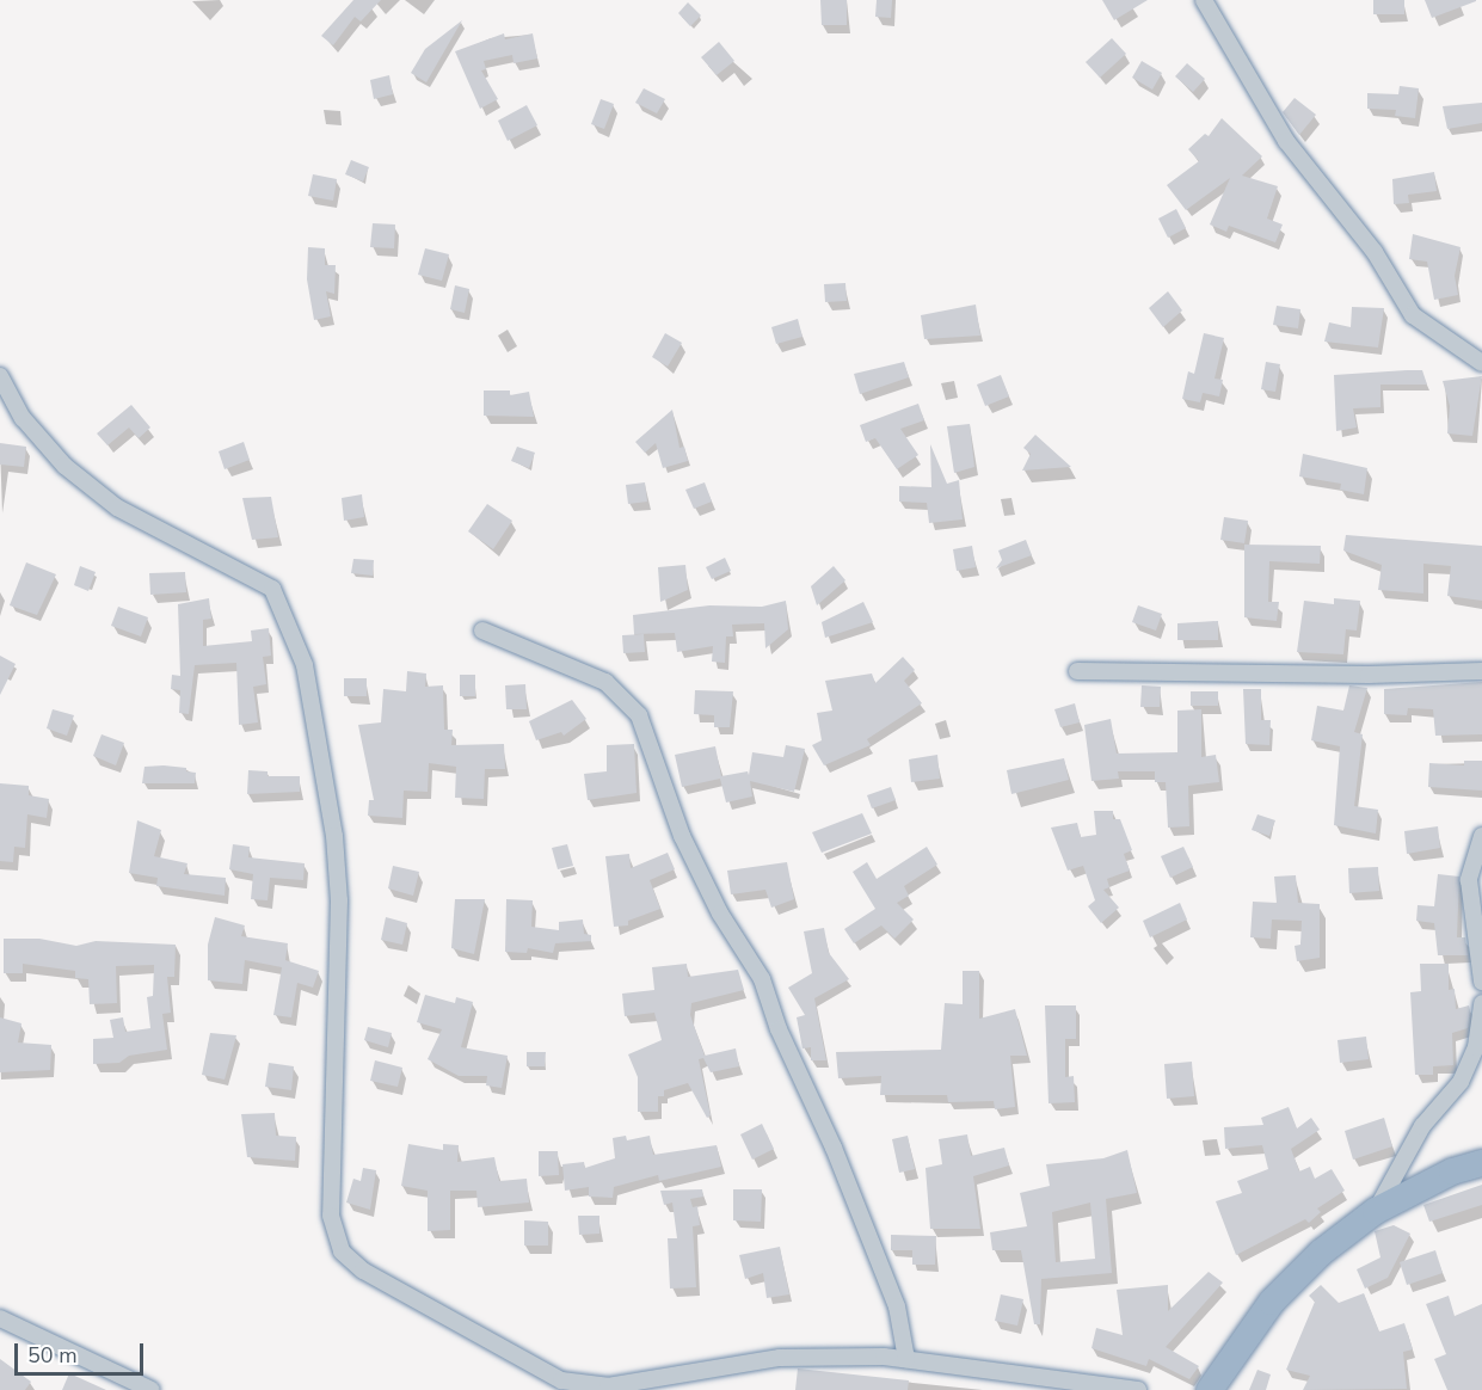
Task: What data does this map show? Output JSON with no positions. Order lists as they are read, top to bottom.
{
  "scale_bar": "50 m"
}
